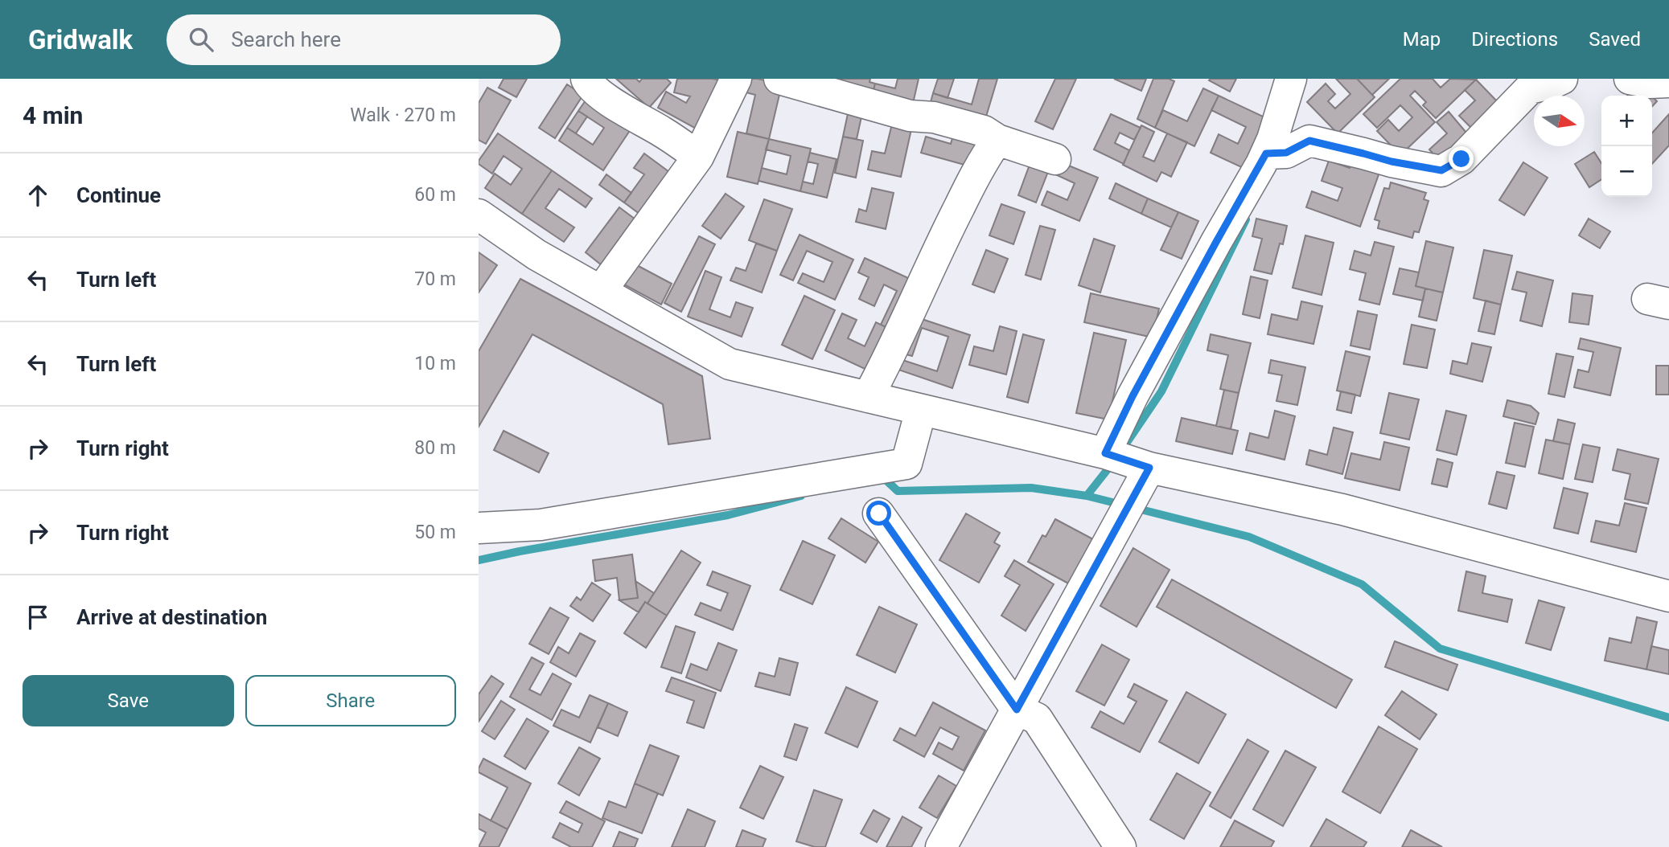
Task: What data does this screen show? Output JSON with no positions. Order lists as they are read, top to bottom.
{
  "north": "right",
  "page": {
    "header": "Gridwalk",
    "search": "Search here",
    "nav": ["Map", "Directions", "Saved"],
    "heading": ["4 min", "Walk · 270 m"],
    "map_buttons": ["+", "−"],
    "list": [
      ["Continue", "60 m"],
      ["Turn left", "70 m"],
      ["Turn left", "10 m"],
      ["Turn right", "80 m"],
      ["Turn right", "50 m"],
      "Arrive at destination"
    ],
    "buttons": ["Save", "Share"]
  }
}
